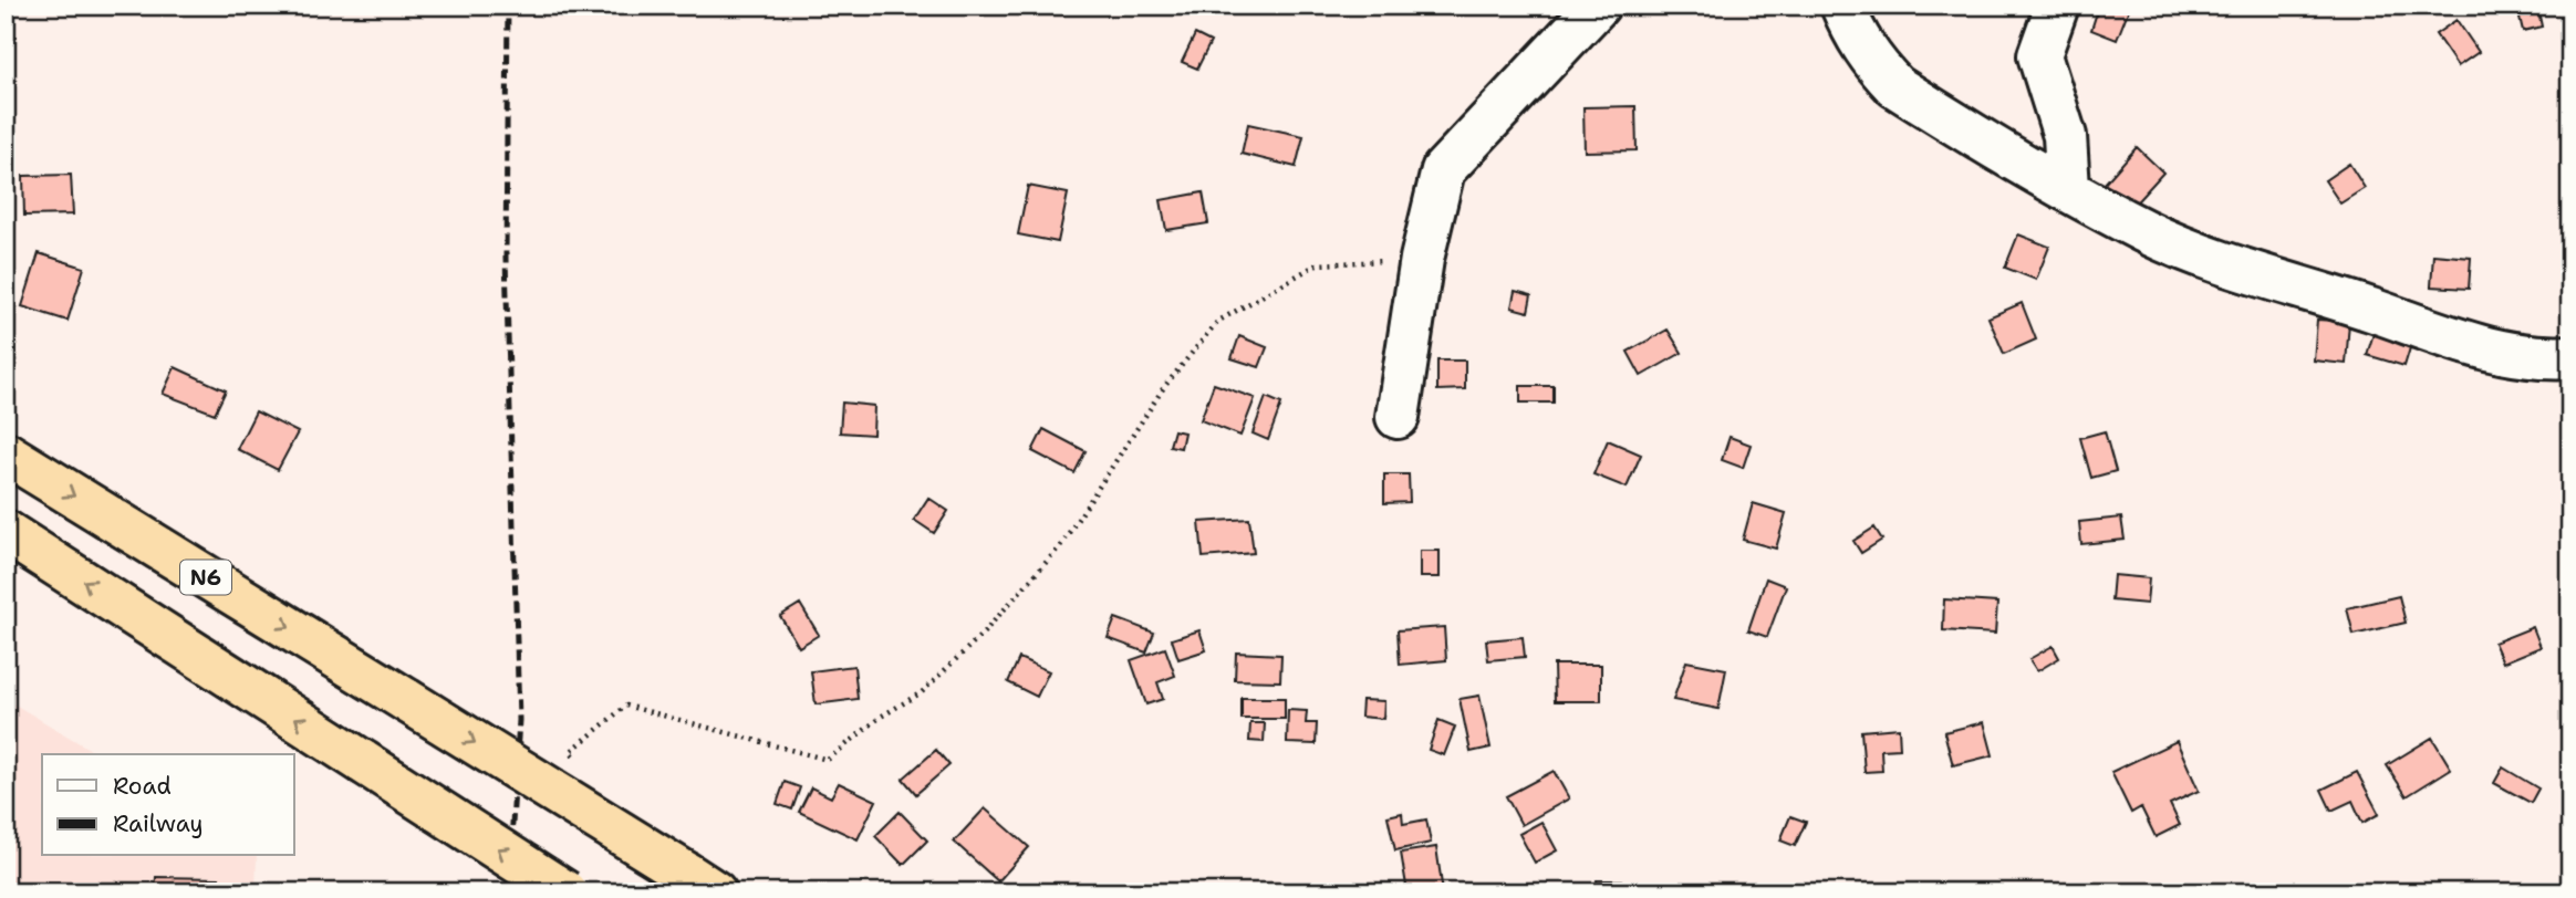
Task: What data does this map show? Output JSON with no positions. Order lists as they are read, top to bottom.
{
  "streets": {
    "highway": ["N6"]
  },
  "legend": ["Road", "Railway"]
}
